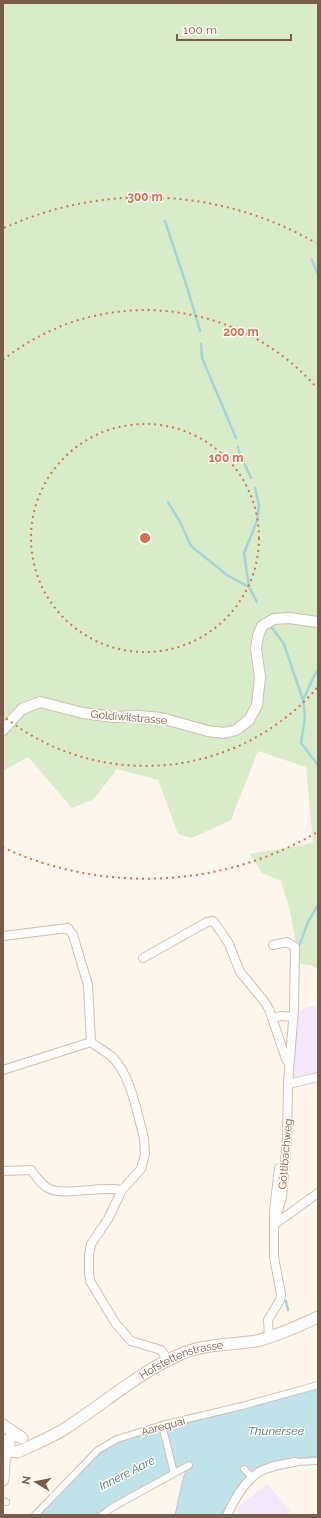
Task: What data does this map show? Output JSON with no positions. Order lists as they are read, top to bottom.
{
  "streets": {
    "main road": ["Hofstettenstrasse"],
    "street": ["Goldiwilstrasse", "Göttibachweg", "Aarequai"]
  },
  "crossings": [
    ["Göttibachweg", "Hofstettenstrasse"]
  ],
  "water": ["Thunersee", "Innere Aare"],
  "scale_bar": "100 m",
  "north": "left",
  "rings": ["300 m", "200 m", "100 m"]
}
